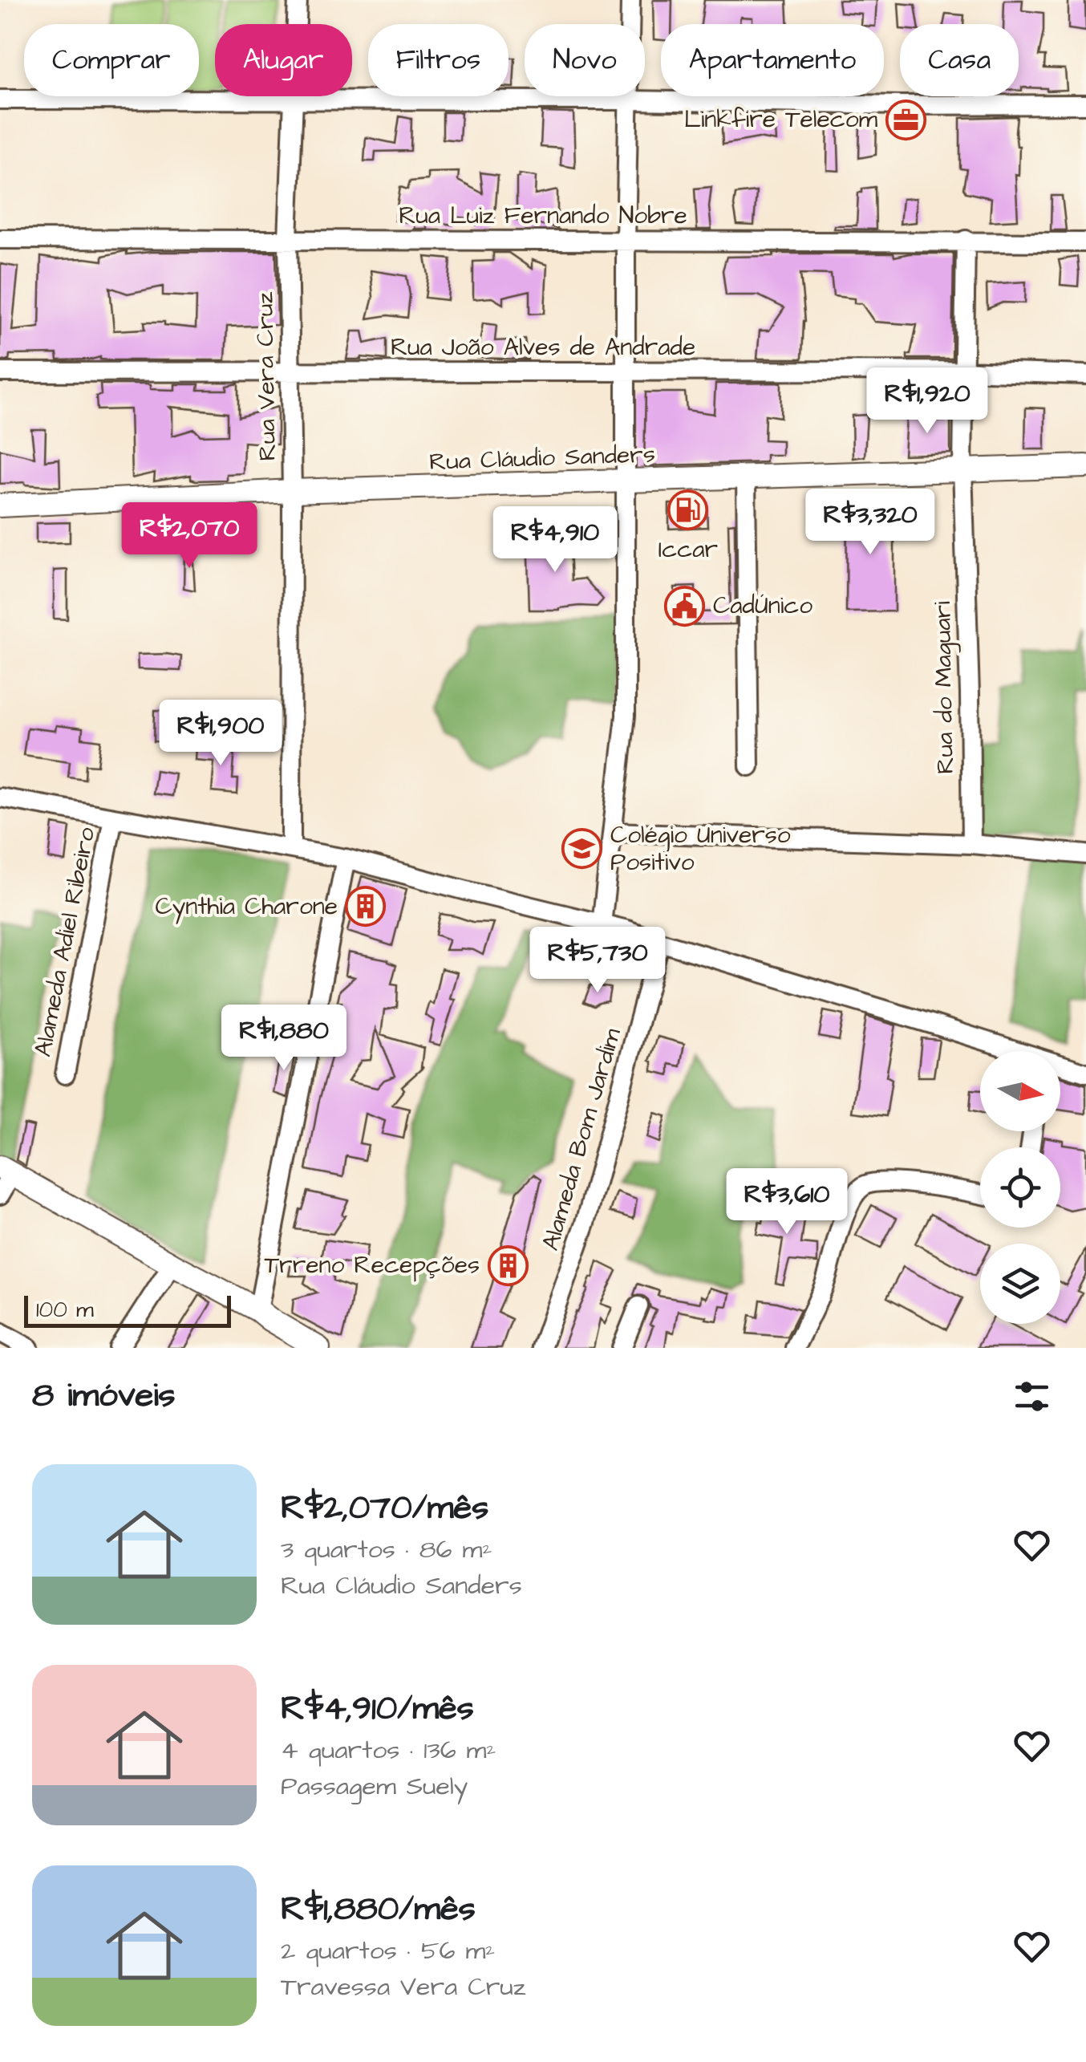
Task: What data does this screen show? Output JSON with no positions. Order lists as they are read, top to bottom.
{
  "streets": {
    "main road": ["Rua Cláudio Sanders"],
    "street": [
      "Rua Luiz Fernando Nobre",
      "Rua João Alves de Andrade",
      "Rua Vera Cruz",
      "Rua do Maguari",
      "Alameda Adiel Ribeiro",
      "Alameda Bom Jardim"
    ]
  },
  "crossings": [
    ["Rua Luiz Fernando Nobre", "Rua Vera Cruz"],
    ["Rua Luiz Fernando Nobre", "Rua do Maguari"],
    ["Rua João Alves de Andrade", "Rua Vera Cruz"],
    ["Rua João Alves de Andrade", "Rua do Maguari"],
    ["Rua Vera Cruz", "Rua Cláudio Sanders"],
    ["Rua Cláudio Sanders", "Rua do Maguari"]
  ],
  "places": {
    "office": ["Linkfire Telecom"],
    "fuel station": ["Iccar"],
    "public building": ["CadÚnico"],
    "school or university": ["Colégio Universo Positivo"],
    "building": ["Cynthia Charone", "Trreno Recepções"]
  },
  "scale_bar": "100 m",
  "north": "right",
  "page": {
    "chip": [
      "Comprar",
      "Alugar",
      "Filtros",
      "Novo",
      "Apartamento",
      "Casa"
    ],
    "price": [
      "R$1,920",
      "R$3,320",
      "R$2,070",
      "R$4,910",
      "R$1,900",
      "R$5,730",
      "R$1,880",
      "R$3,610"
    ],
    "scale": "100 m",
    "heading": "8 imóveis",
    "list": [
      {
        "name": "R$2,070/mês",
        "note": "3 quartos · 86 m² · Rua Cláudio Sanders"
      },
      {
        "name": "R$4,910/mês",
        "note": "4 quartos · 136 m² · Passagem Suely"
      },
      {
        "name": "R$1,880/mês",
        "note": "2 quartos · 56 m² · Travessa Vera Cruz"
      }
    ]
  }
}
